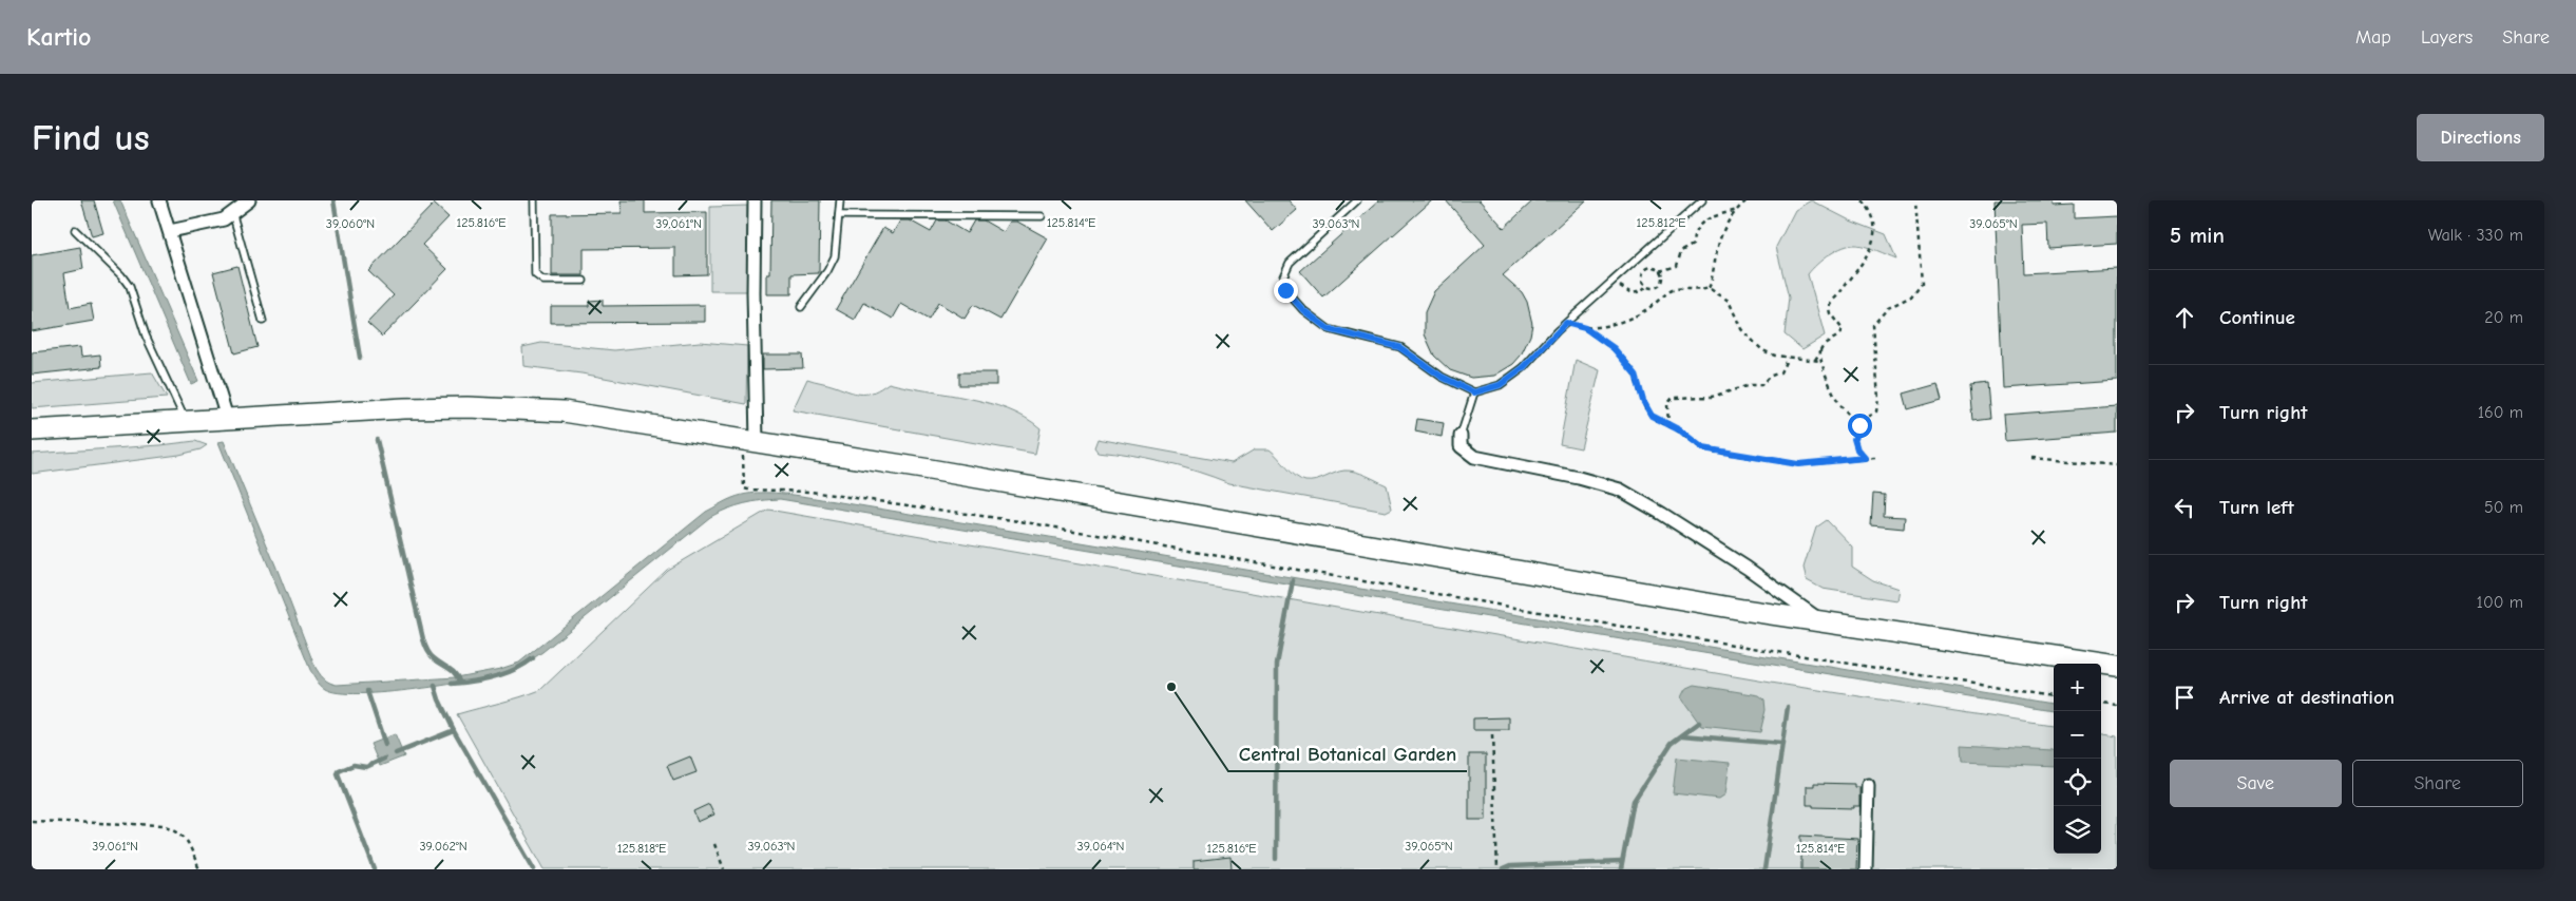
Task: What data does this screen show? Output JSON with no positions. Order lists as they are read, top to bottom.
{
  "places": ["Central Botanical Garden"],
  "page": {
    "header": "Kartio",
    "nav": ["Map", "Layers", "Share"],
    "buttons": [
      "Directions",
      ["Save", "Share"]
    ],
    "title": "Find us",
    "heading": ["5 min", "Walk · 330 m"],
    "list": [
      ["Continue", "20 m"],
      ["Turn right", "160 m"],
      ["Turn left", "50 m"],
      ["Turn right", "100 m"],
      "Arrive at destination"
    ],
    "map_buttons": ["+", "−"]
  },
  "coordinates": [
    "125.816°E",
    "125.814°E",
    "125.812°E",
    "39.060°N",
    "39.061°N",
    "39.063°N",
    "39.065°N",
    "39.062°N",
    "39.064°N",
    "125.818°E"
  ]
}
